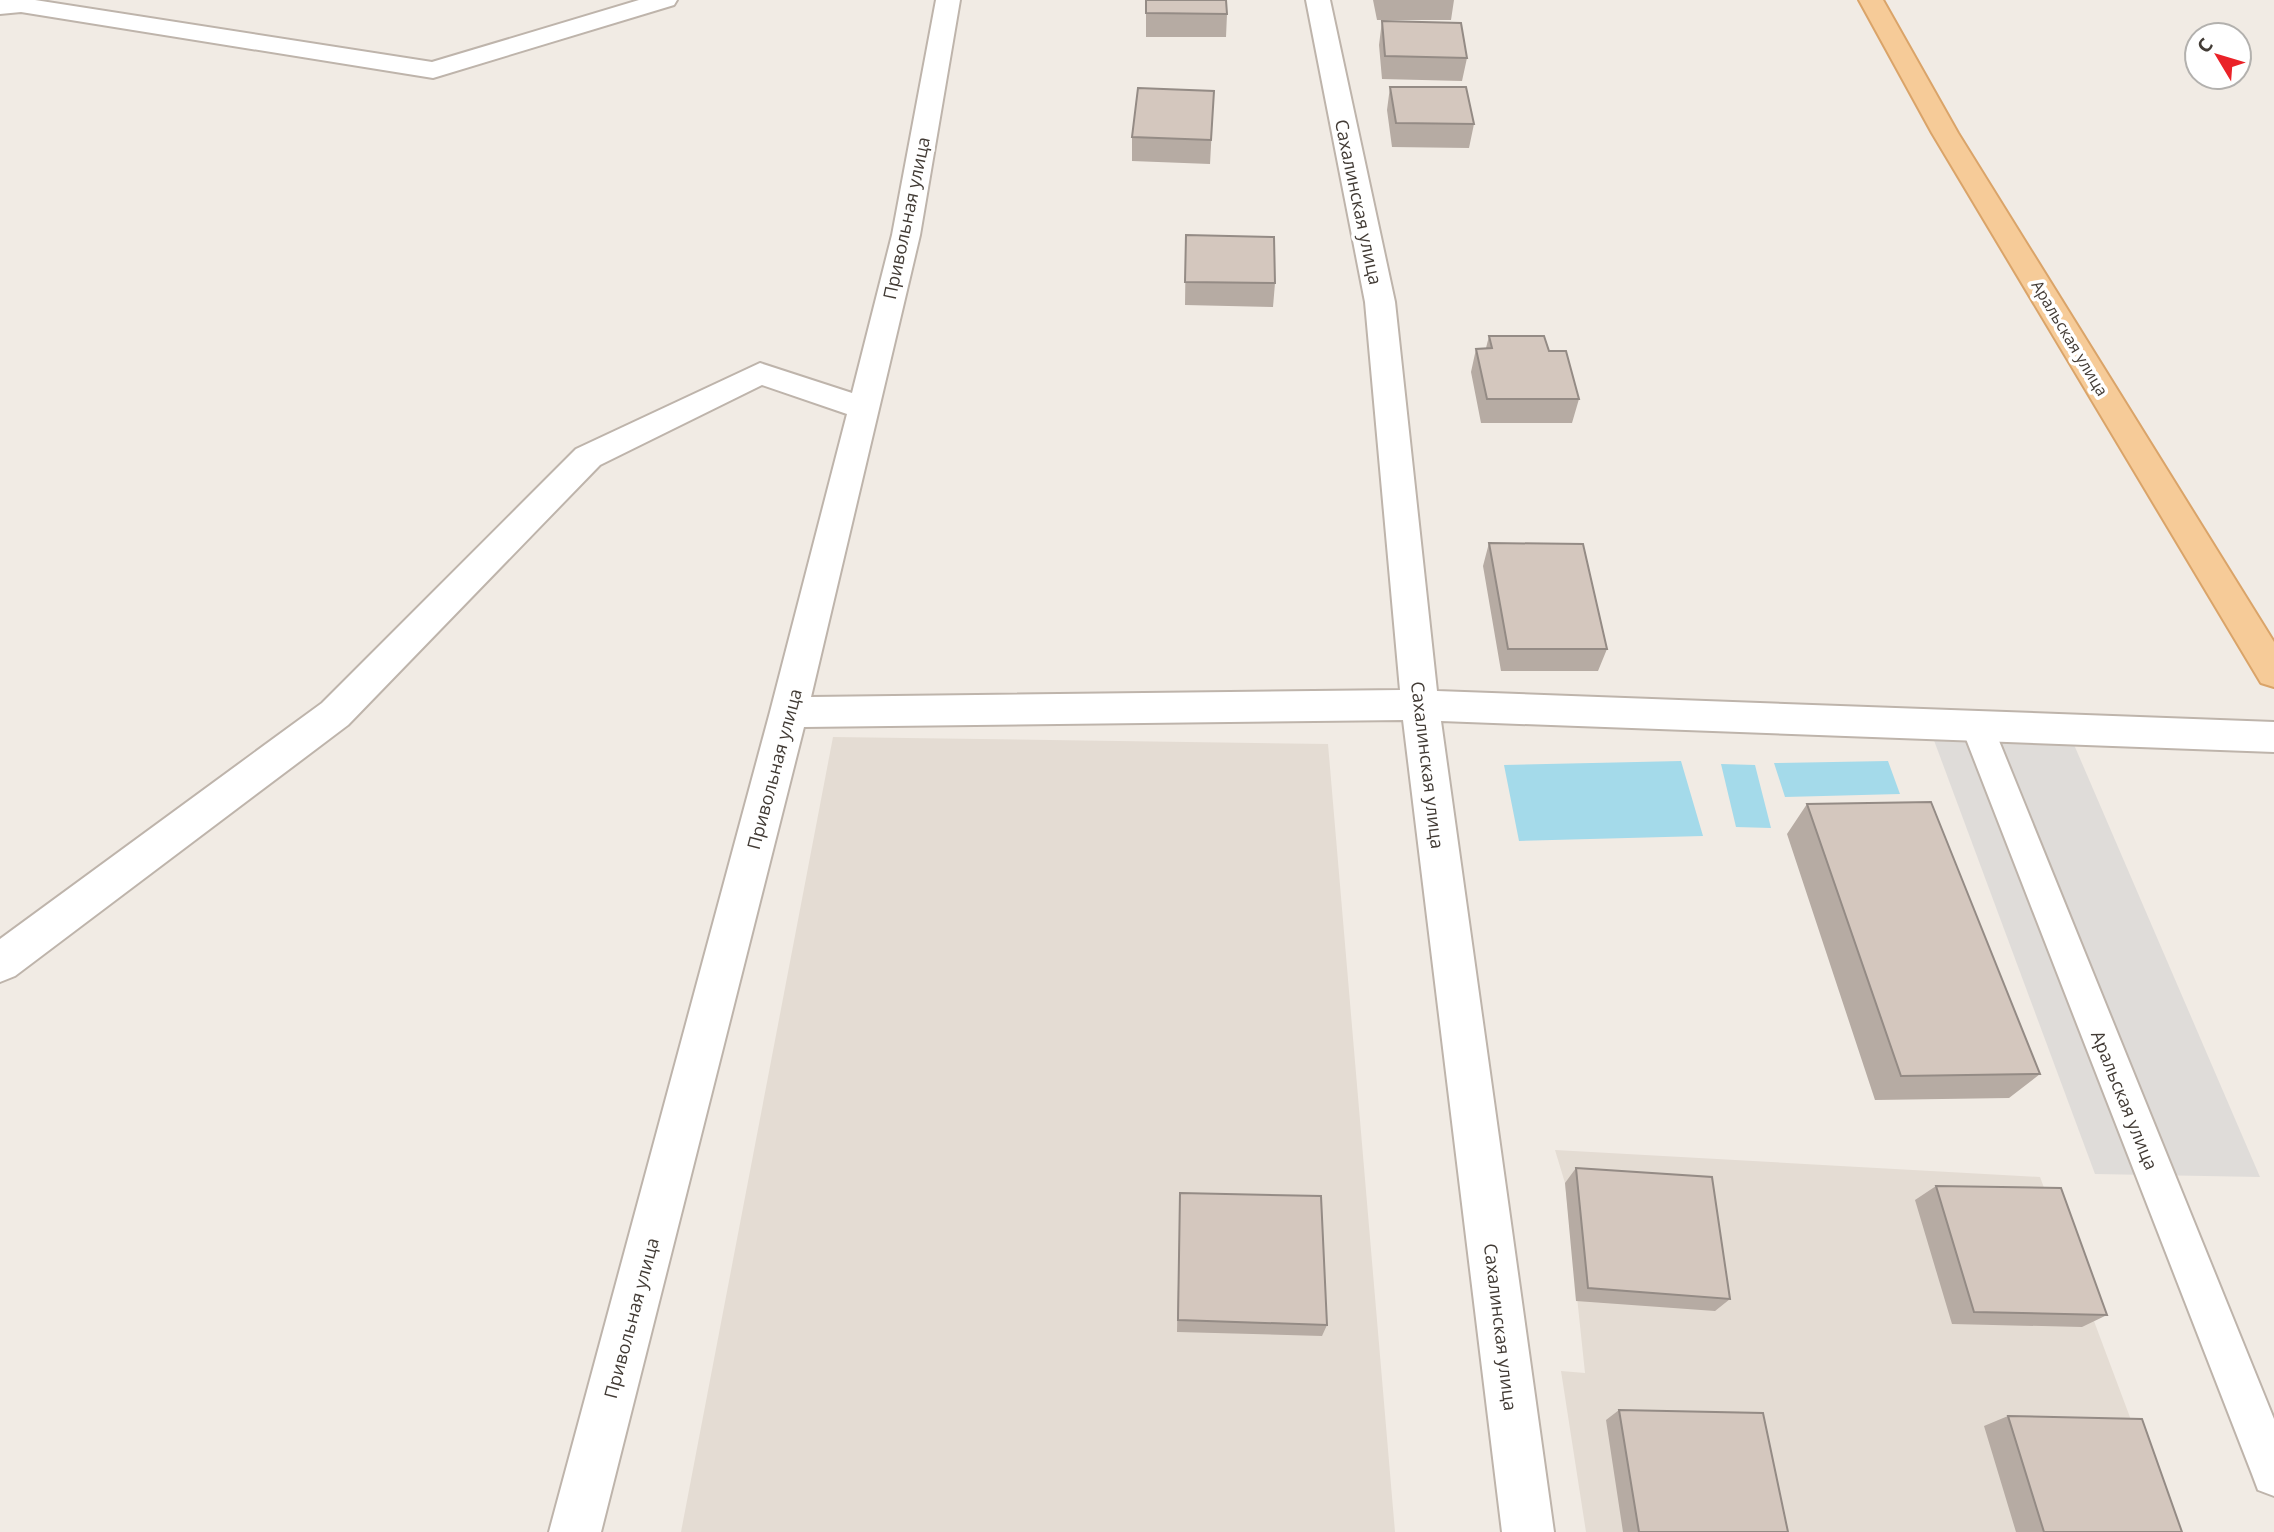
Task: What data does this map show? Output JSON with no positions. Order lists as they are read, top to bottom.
{
  "streets": {
    "main road": ["Аральская улица"],
    "street": ["Сахалинская улица", "Привольная улица"]
  },
  "north": "top left"
}
